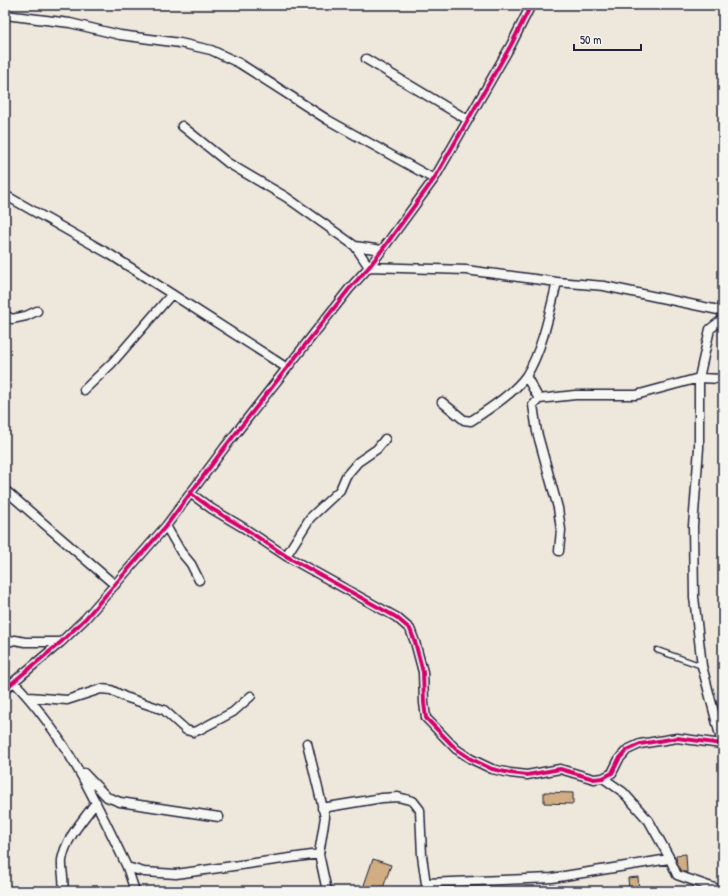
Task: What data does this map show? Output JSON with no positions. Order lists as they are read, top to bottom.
{
  "scale_bar": "50 m"
}
